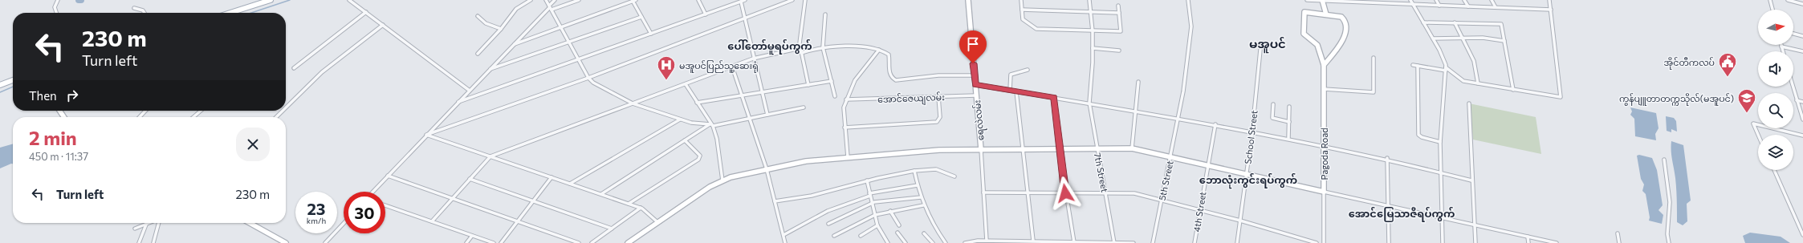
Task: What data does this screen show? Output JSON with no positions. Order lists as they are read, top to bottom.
{
  "streets": {
    "main road": ["ရေလဲလမ်း", "Pagoda Road"],
    "street": [
      "အောင်ဇေယျလမ်း",
      "School Street",
      "7th Street",
      "5th Street",
      "4th Street"
    ]
  },
  "crossings": [
    ["အောင်ဇေယျလမ်း", "ရေလဲလမ်း"]
  ],
  "districts": [
    "မအူပင်",
    "ပေါ်တော်မူရပ်ကွက်",
    "ဘောလုံးကွင်းရပ်ကွက်",
    "အောင်မြေသာဇီရပ်ကွက်"
  ],
  "places": {
    "public building": ["အိုင်တီကလပ်"],
    "hospital": ["မအူပင်ပြည်သူ့ဆေးရုံ"],
    "school or university": ["ကွန်ပျူတာတက္ကသိုလ်(မအူပင်)"]
  },
  "north": "right",
  "page": {
    "turn": ["230 m", "Turn left"],
    "then": "Then",
    "heading": ["2 min", "450 m · 11:37"],
    "list": [
      {
        "name": "Turn left",
        "value": "230 m"
      }
    ],
    "speed": "23 km/h",
    "limit": "30"
  }
}
